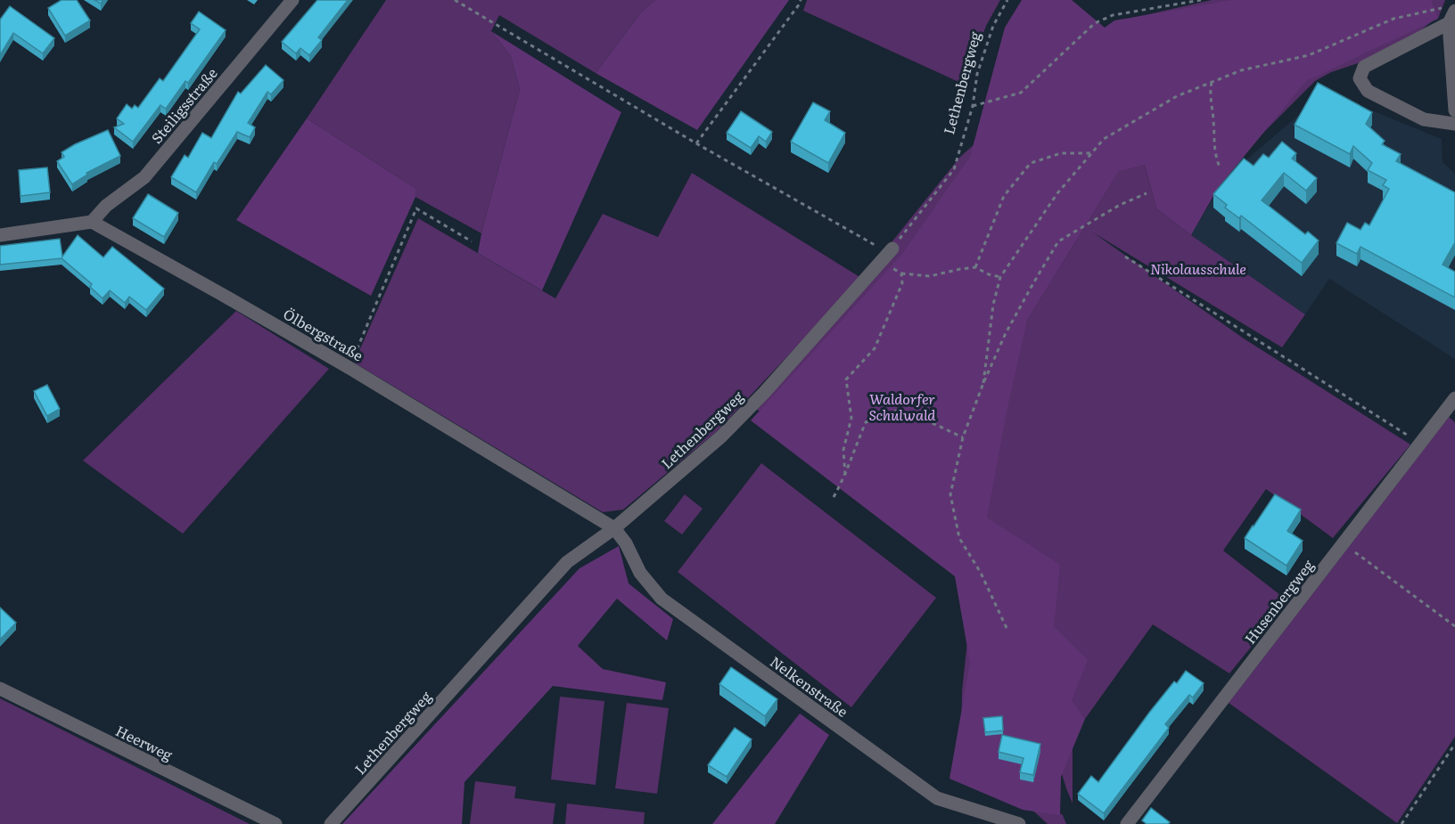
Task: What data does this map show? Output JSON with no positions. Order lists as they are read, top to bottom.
{
  "streets": {
    "street": [
      "Lethenbergweg",
      "Steiligsstraße",
      "Ölbergstraße",
      "Husenbergweg",
      "Nelkenstraße",
      "Heerweg"
    ]
  },
  "crossings": [
    ["Lethenbergweg", "Ölbergstraße"],
    ["Lethenbergweg", "Nelkenstraße"],
    ["Steiligsstraße", "Ölbergstraße"],
    ["Ölbergstraße", "Nelkenstraße"]
  ],
  "parks": ["Nikolausschule", "Waldorfer Schulwald"]
}
